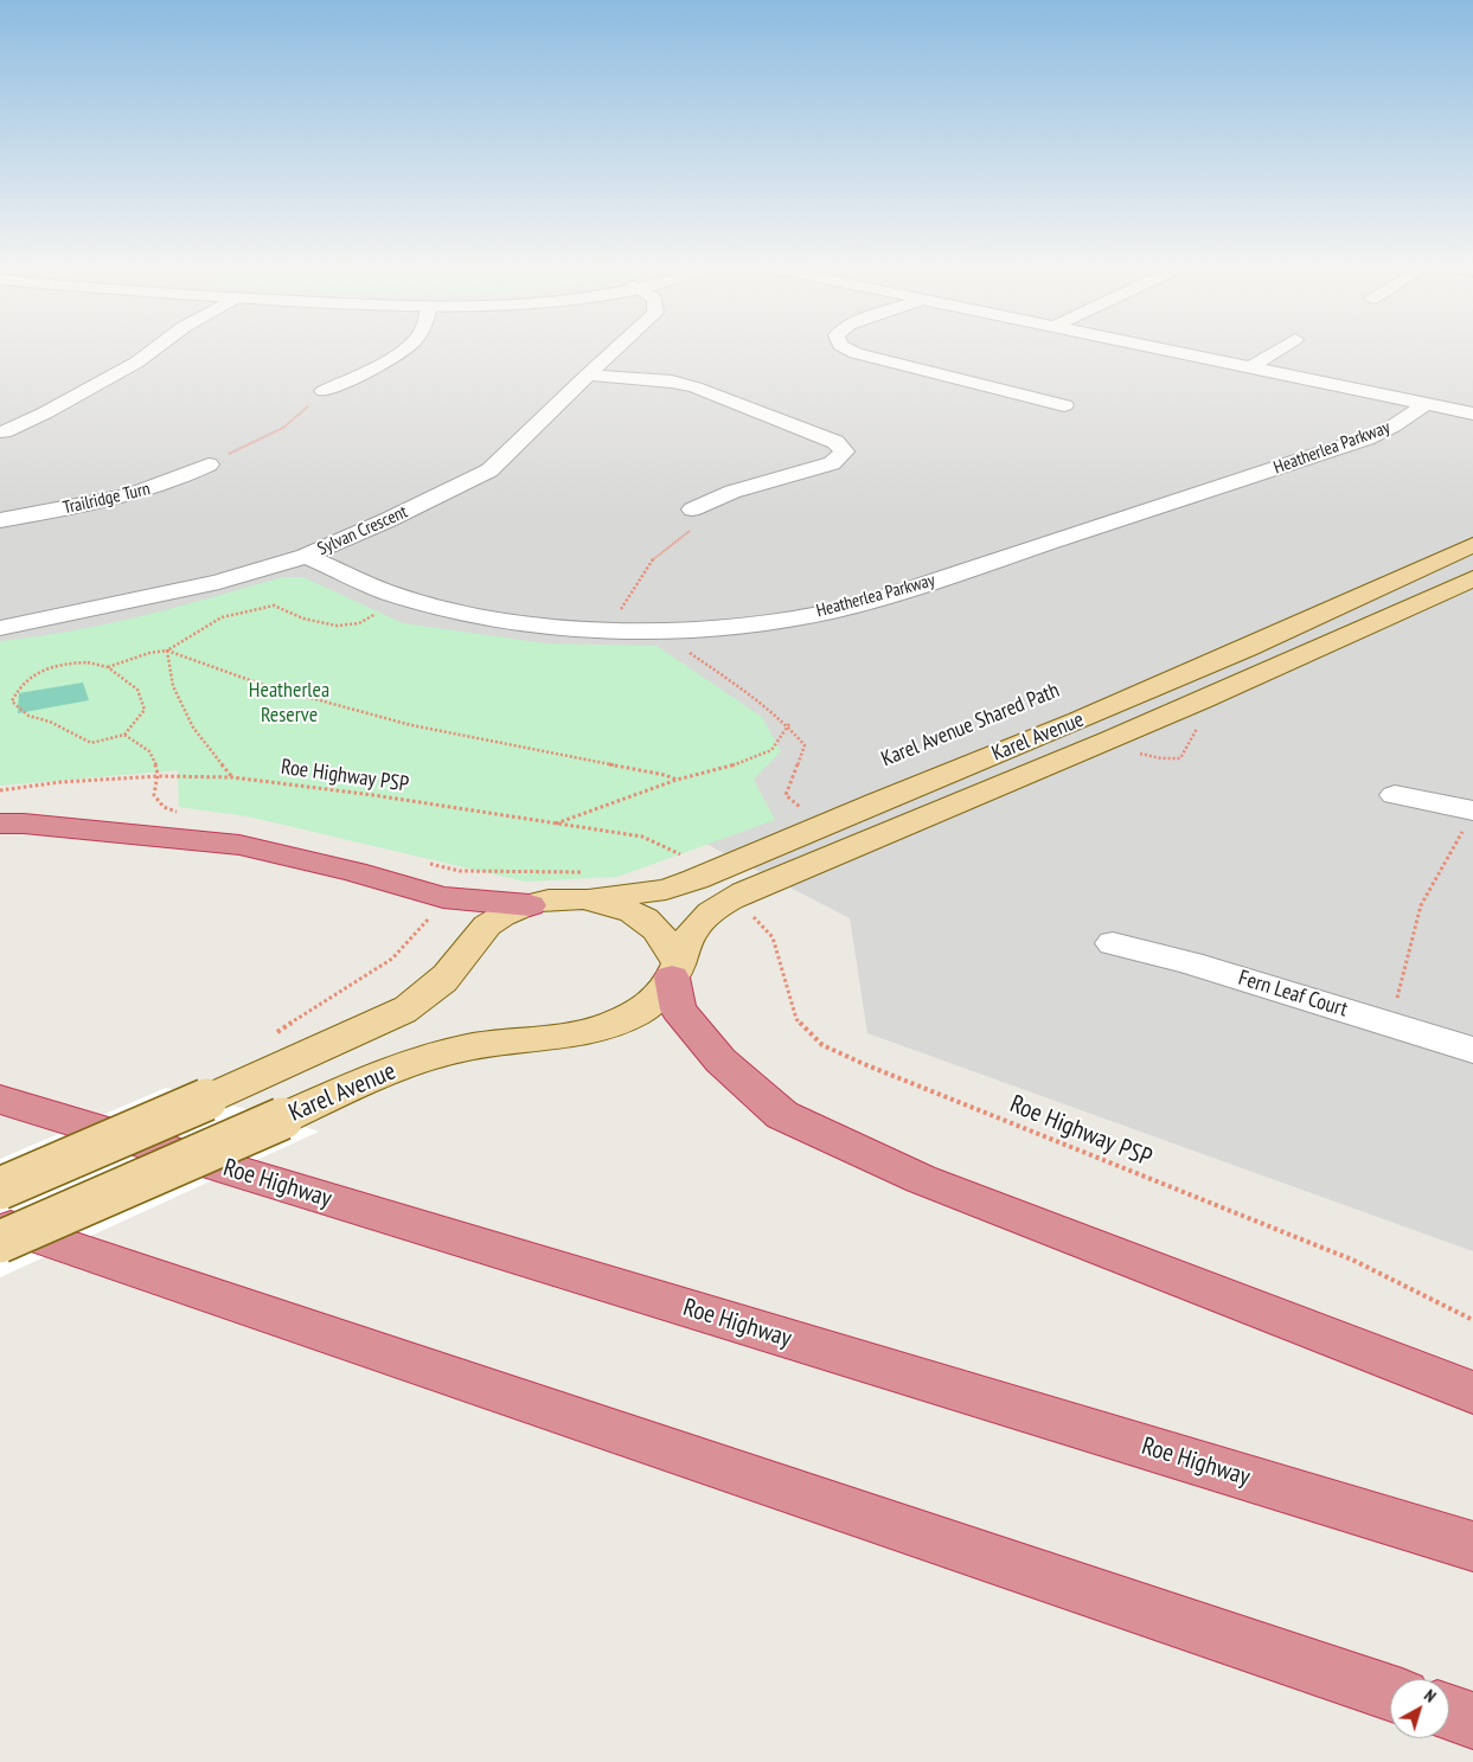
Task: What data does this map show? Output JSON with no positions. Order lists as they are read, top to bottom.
{
  "streets": {
    "highway": ["Roe Highway"],
    "main road": ["Karel Avenue"],
    "street": [
      "Heatherlea Parkway",
      "Trailridge Turn",
      "Sylvan Crescent",
      "Fern Leaf Court"
    ],
    "path": ["Roe Highway PSP"]
  },
  "crossings": [
    ["Heatherlea Parkway", "Sylvan Crescent"]
  ],
  "parks": ["Heatherlea Reserve"],
  "north": "top right"
}
